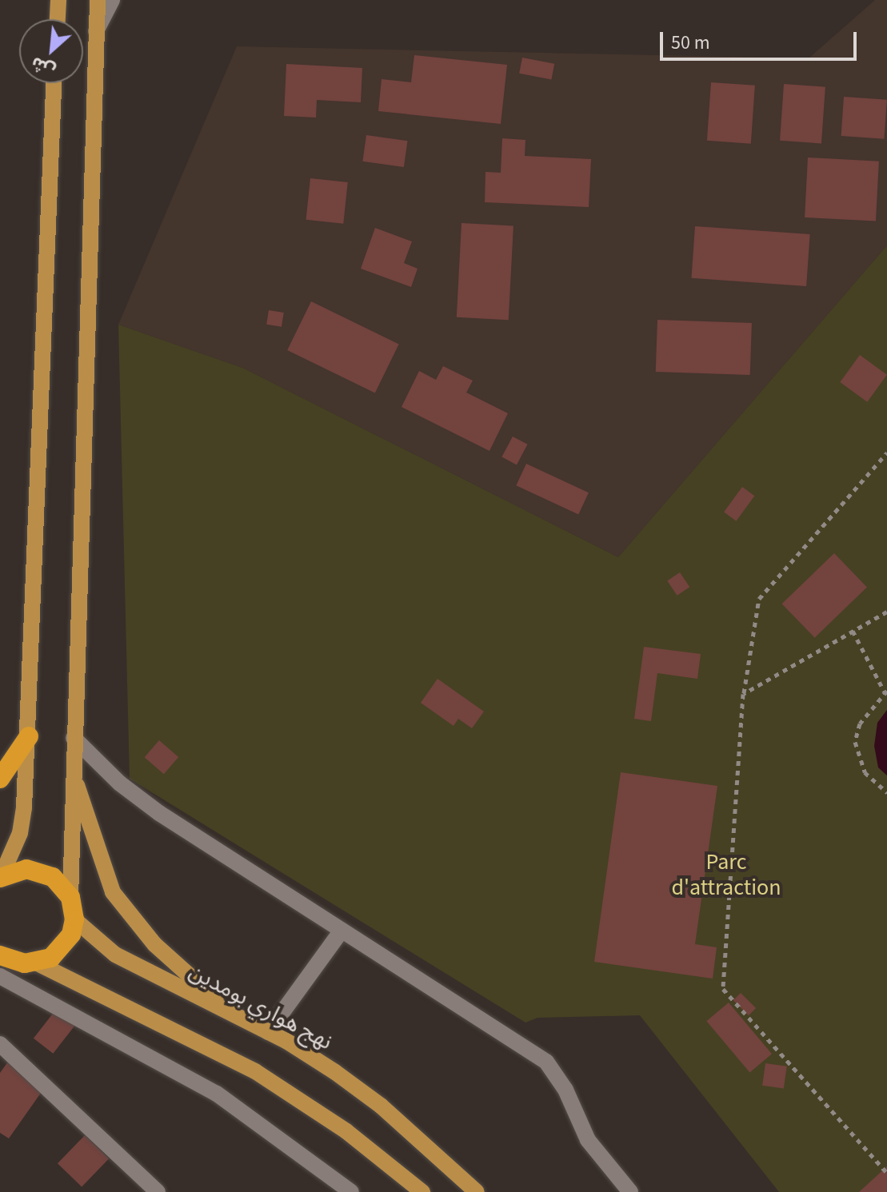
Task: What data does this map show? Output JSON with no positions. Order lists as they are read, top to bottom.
{
  "streets": {
    "main road": ["نهج هواري بومدين"]
  },
  "parks": ["Parc d'attraction"],
  "scale_bar": "50 m",
  "north": "bottom left"
}
